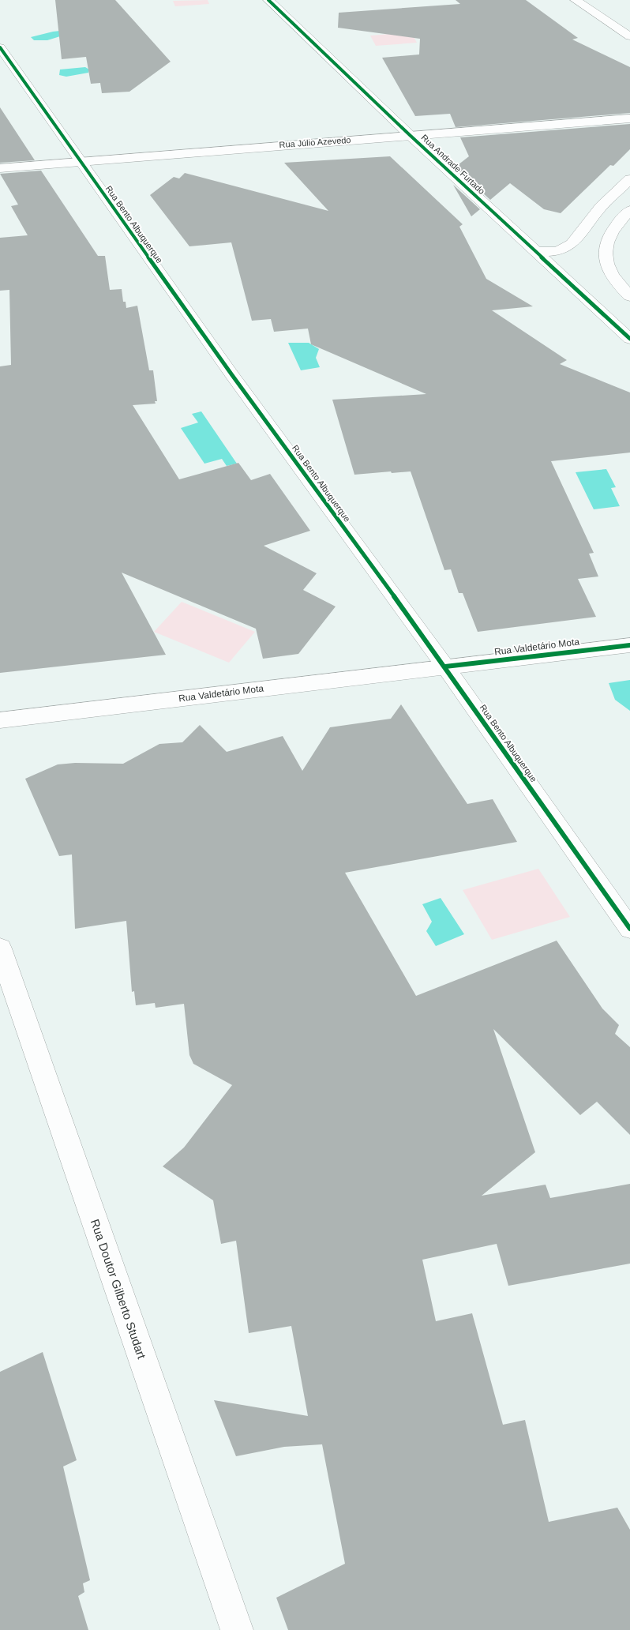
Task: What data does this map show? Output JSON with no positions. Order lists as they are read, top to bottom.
{
  "streets": {
    "street": [
      "Rua Júlio Azevedo",
      "Rua Andrade Furtado",
      "Rua Bento Albuquerque",
      "Rua Valdetário Mota",
      "Rua Doutor Gilberto Studart"
    ]
  },
  "crossings": [
    ["Rua Júlio Azevedo", "Rua Andrade Furtado"],
    ["Rua Júlio Azevedo", "Rua Bento Albuquerque"],
    ["Rua Bento Albuquerque", "Rua Valdetário Mota"]
  ]
}
